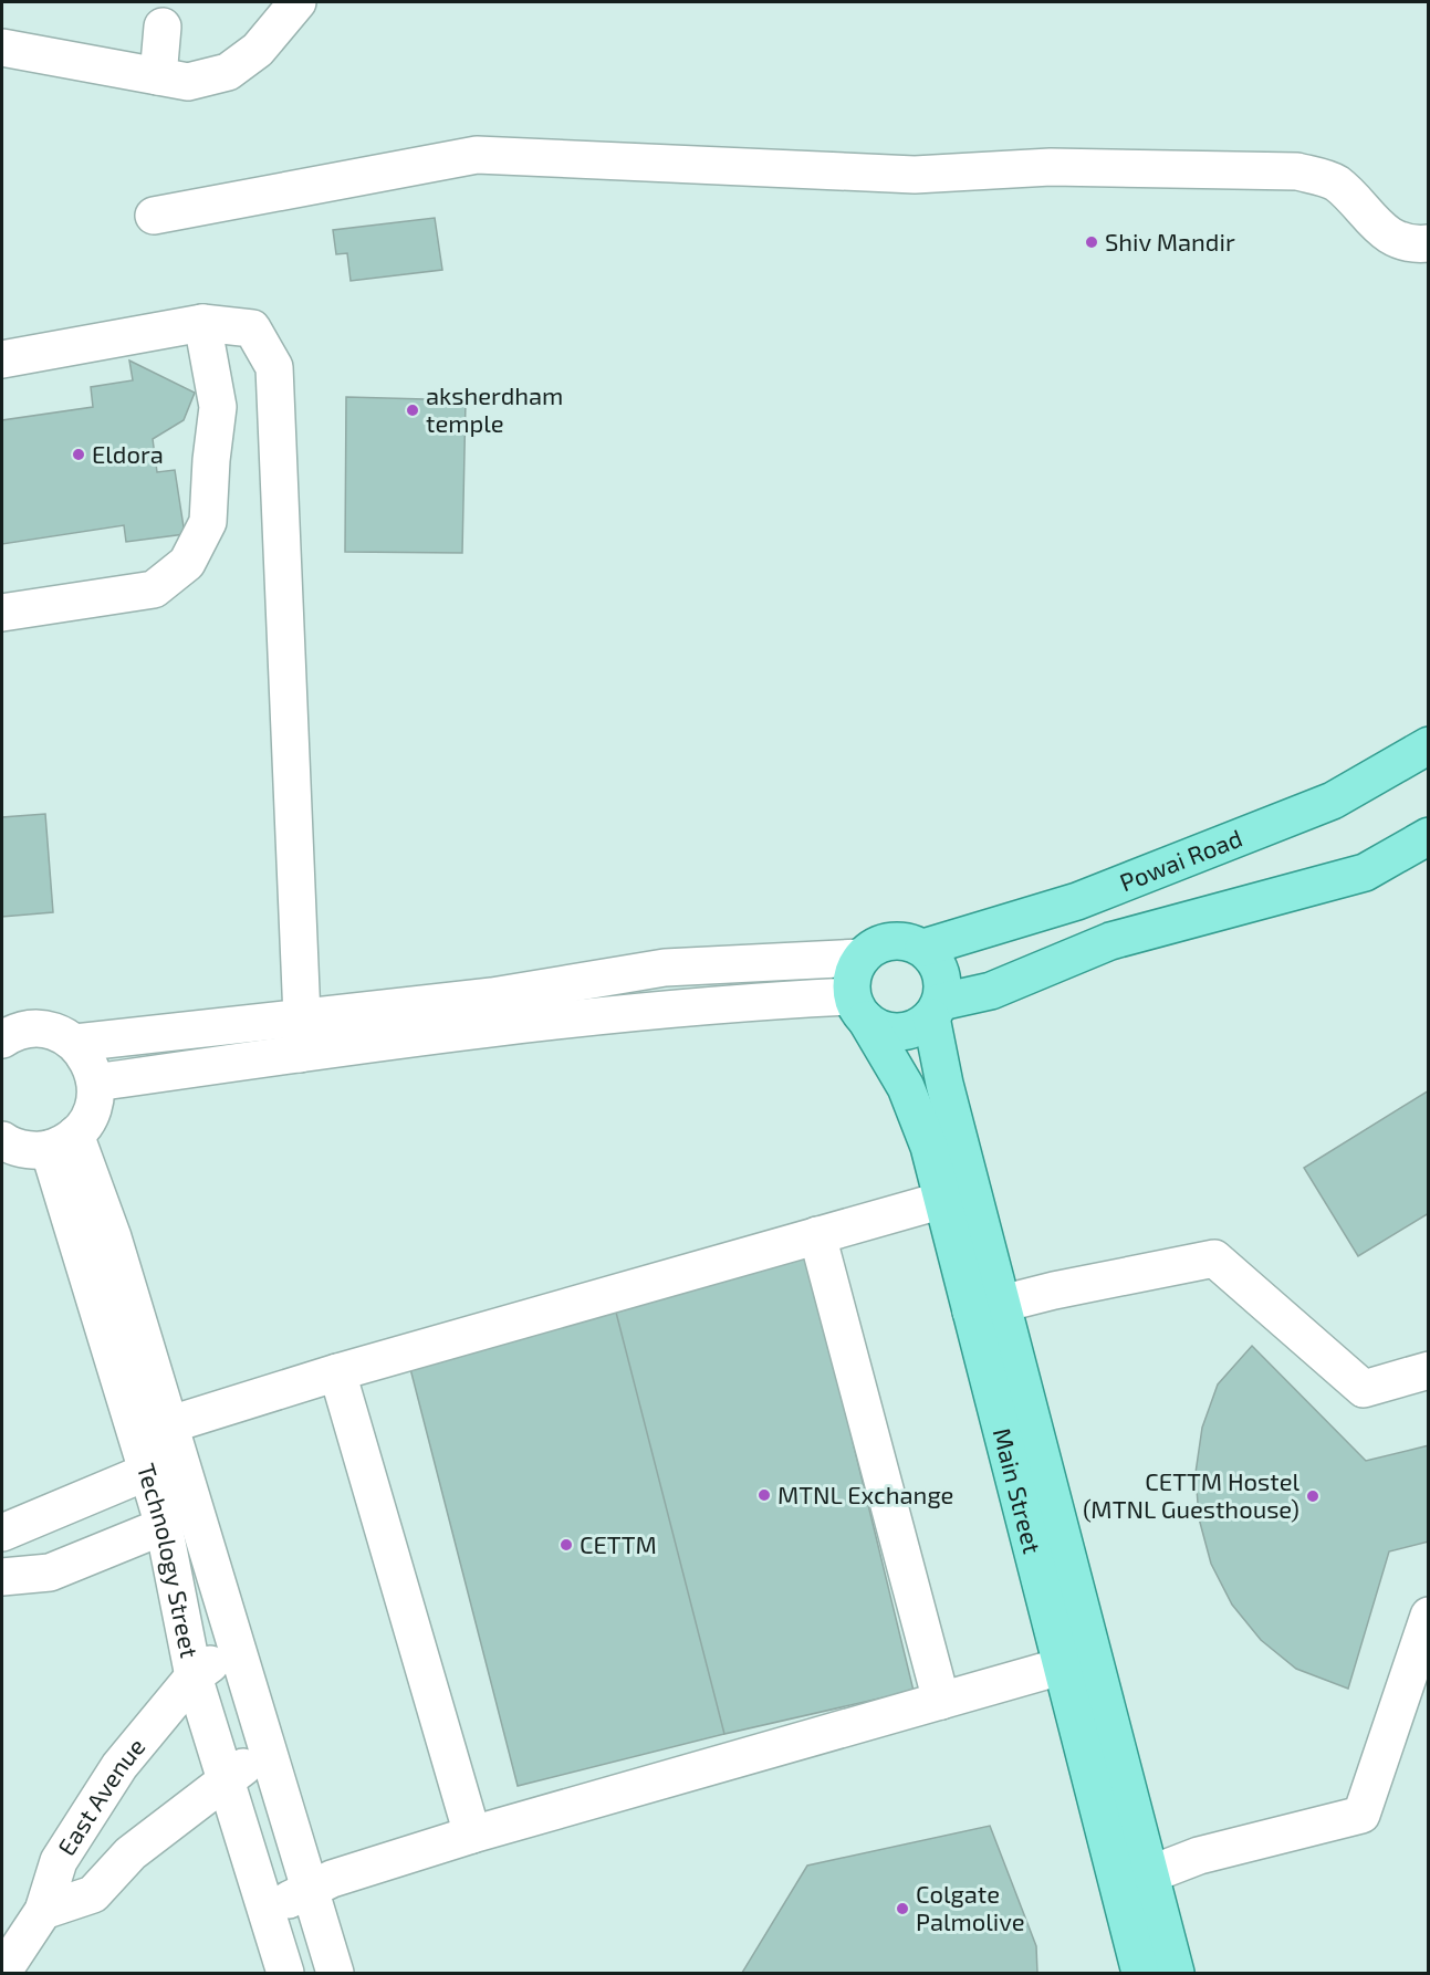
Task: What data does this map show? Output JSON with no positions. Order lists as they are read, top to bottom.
{
  "streets": {
    "main road": ["Powai Road", "Main Street"],
    "street": ["Technology Street", "East Avenue"]
  },
  "crossings": [
    ["Powai Road", "Main Street"],
    ["Technology Street", "East Avenue"]
  ],
  "places": [
    "Shiv Mandir",
    "aksherdham temple",
    "Eldora",
    "MTNL Exchange",
    "CETTM Hostel (MTNL Guesthouse)",
    "CETTM",
    "Colgate Palmolive"
  ]
}
